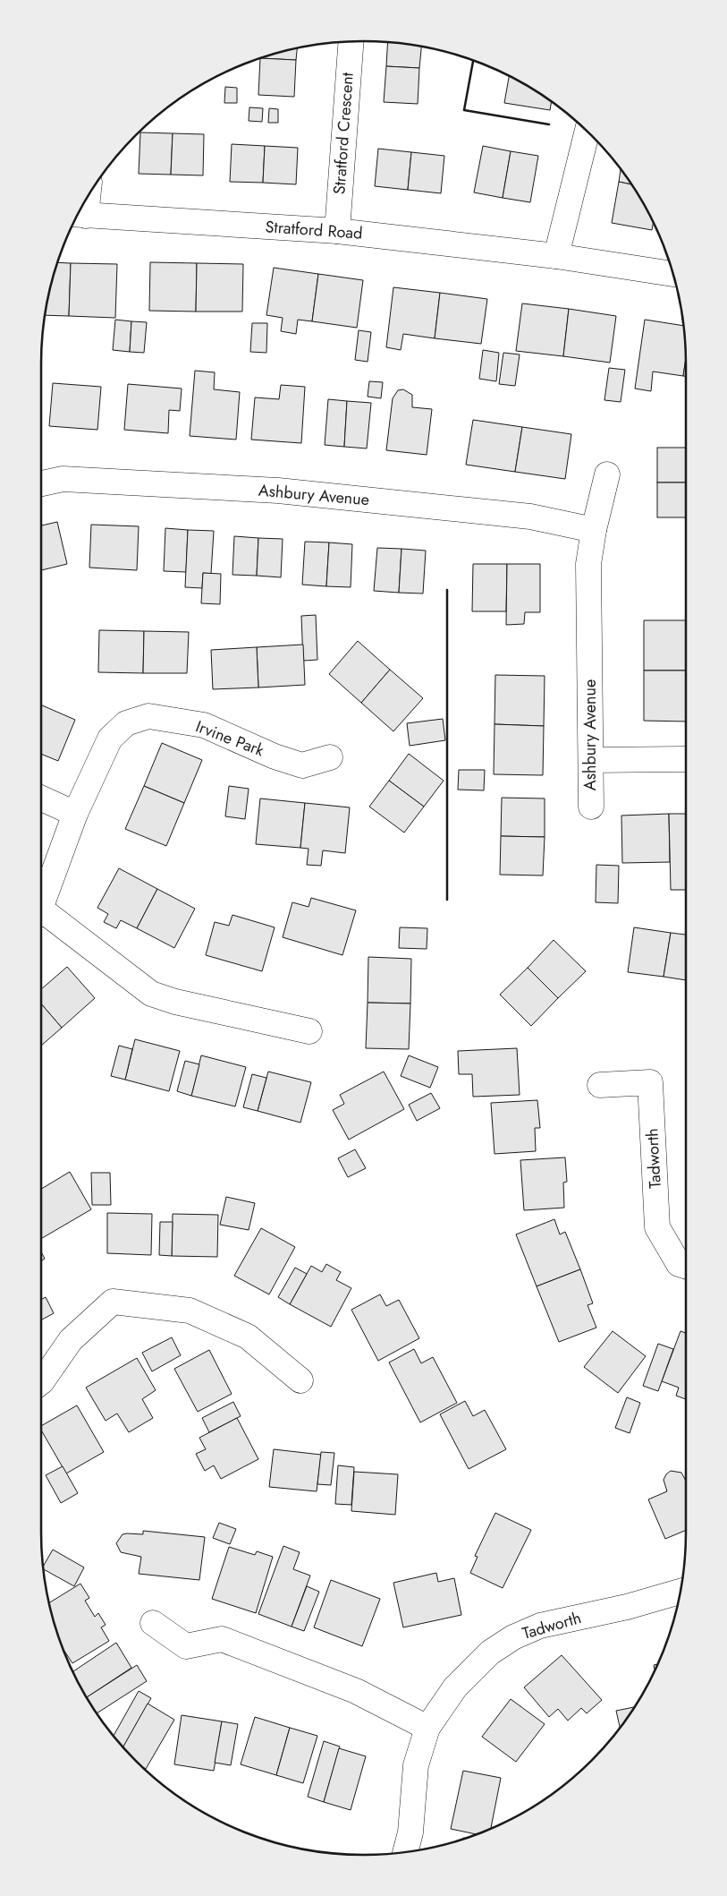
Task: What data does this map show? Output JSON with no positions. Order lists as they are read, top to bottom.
{
  "streets": {
    "street": [
      "Stratford Crescent",
      "Stratford Road",
      "Ashbury Avenue",
      "Irvine Park",
      "Tadworth"
    ]
  },
  "crossings": [
    ["Stratford Crescent", "Stratford Road"]
  ]
}
